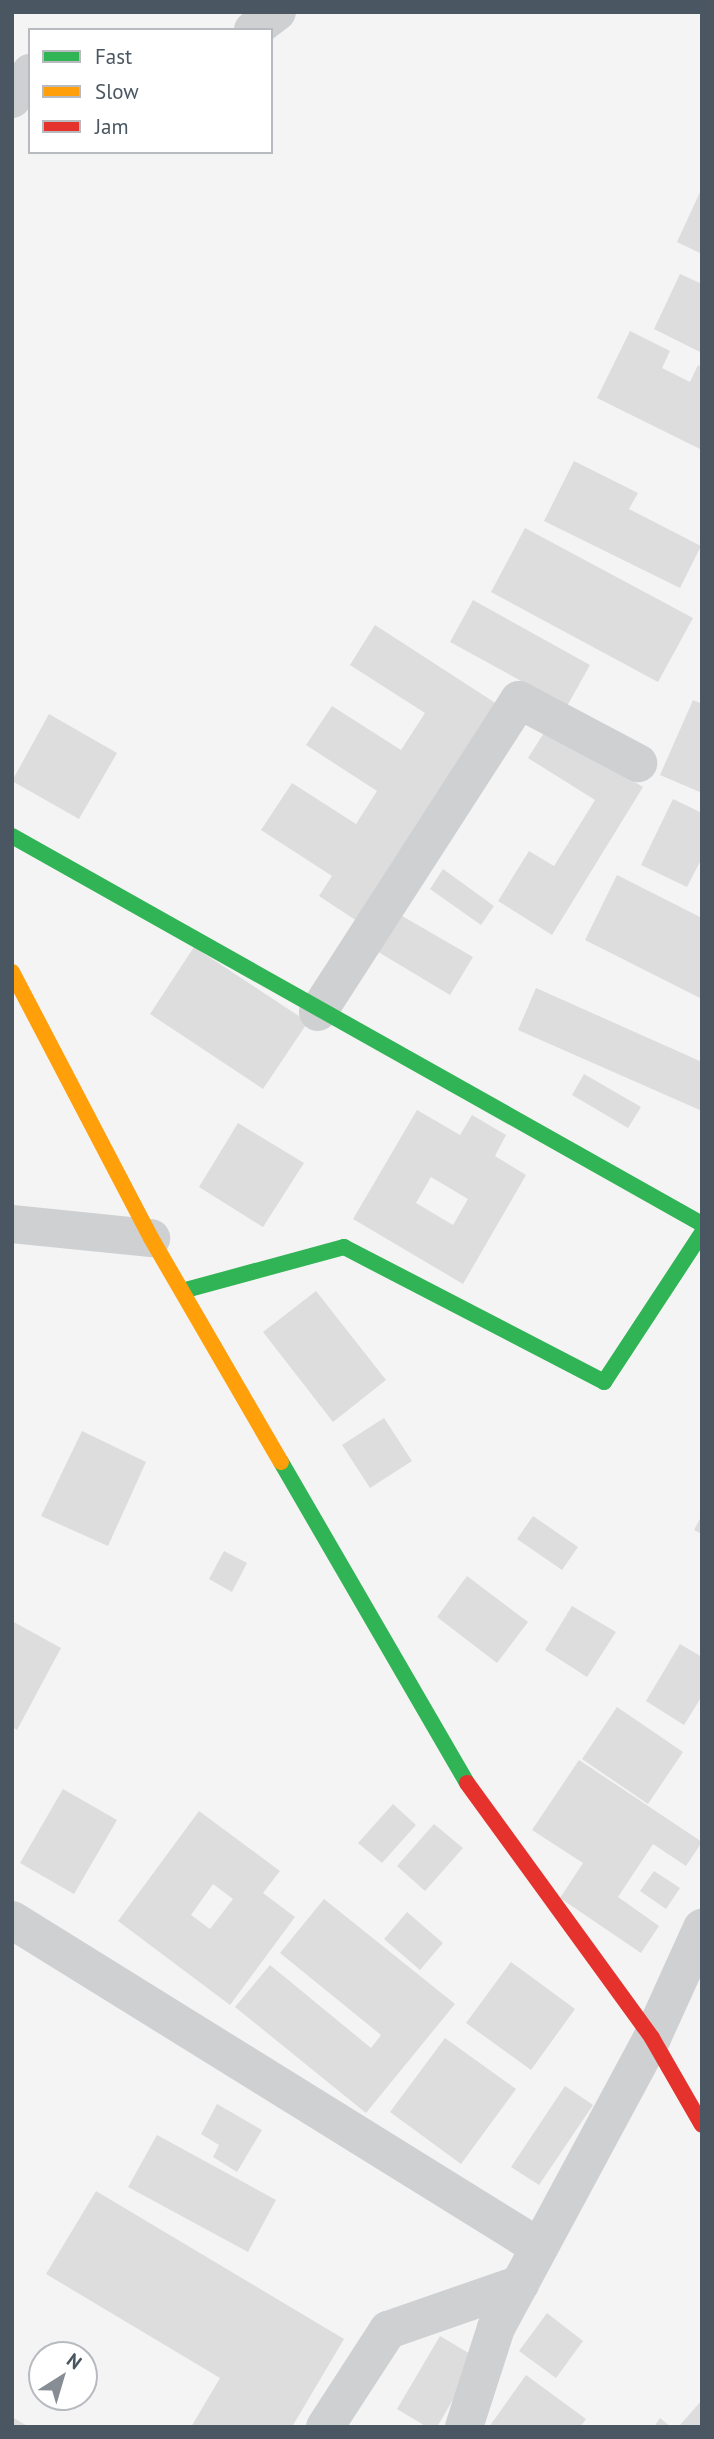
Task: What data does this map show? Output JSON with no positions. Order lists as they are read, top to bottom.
{
  "legend": ["Fast", "Slow", "Jam"],
  "north": "top right"
}
